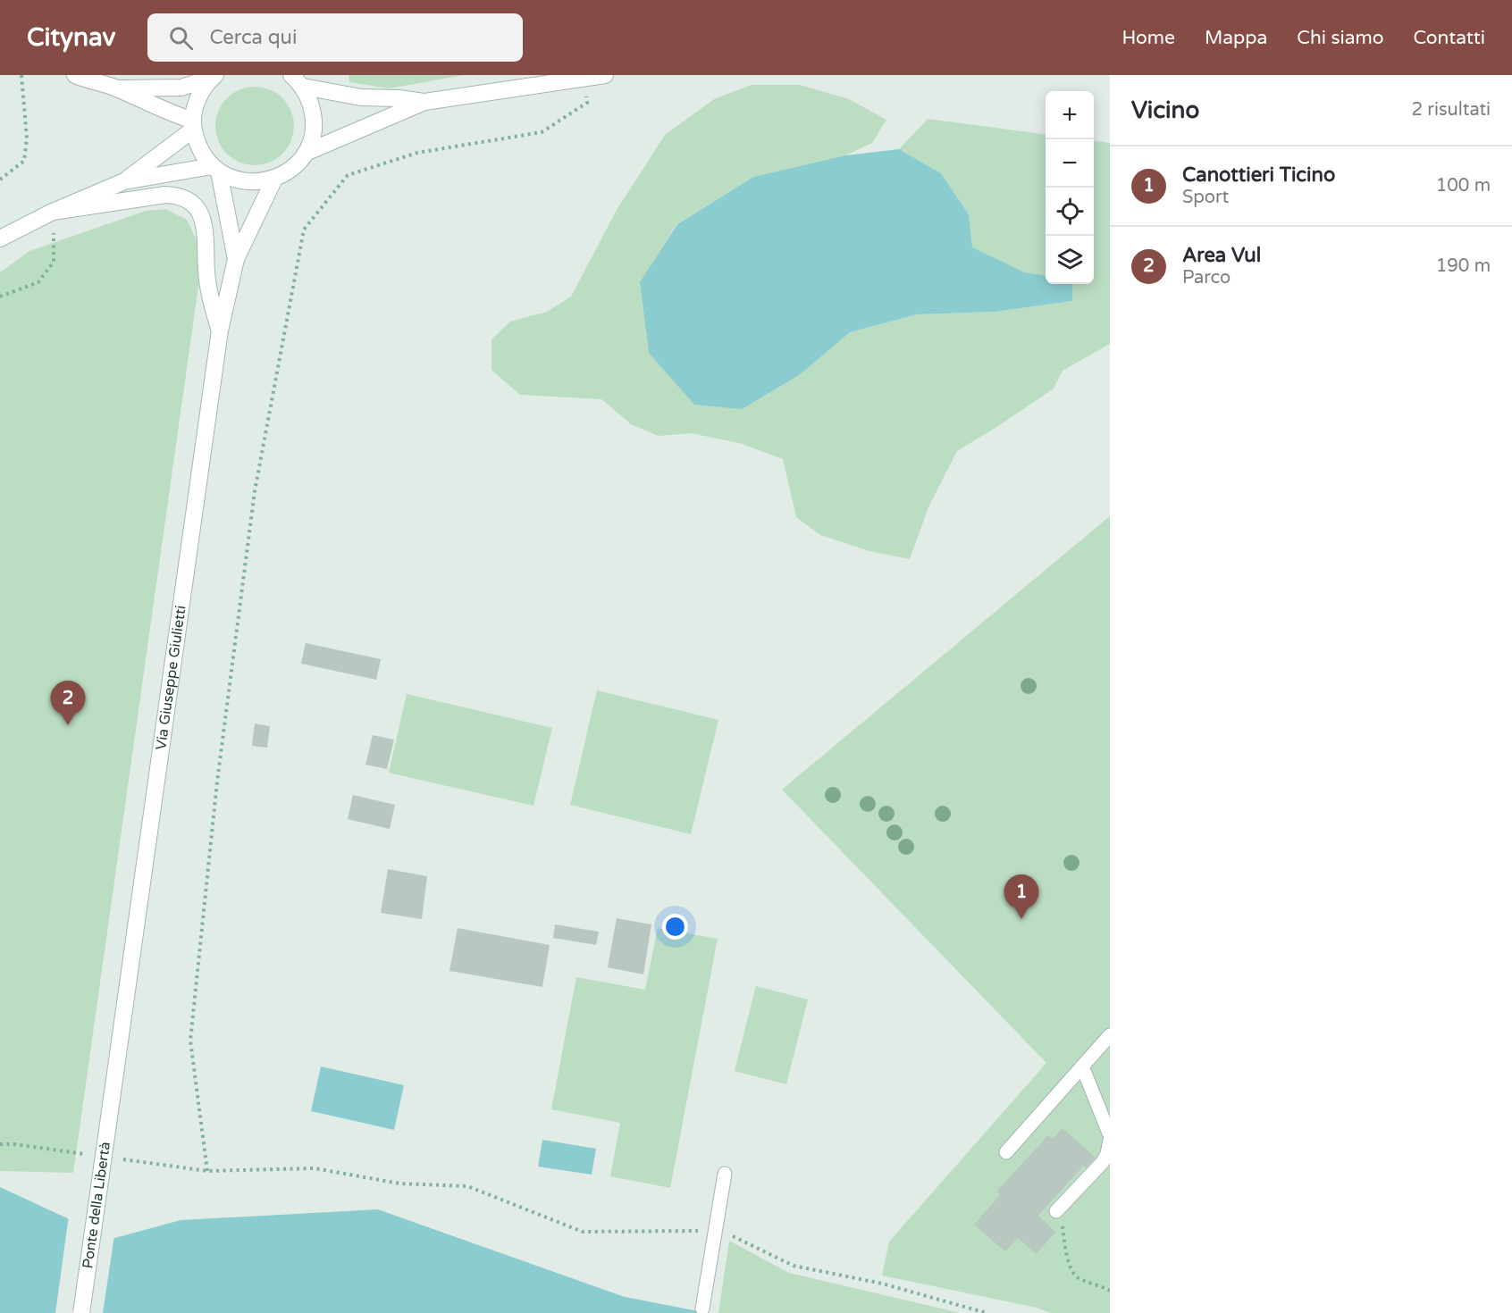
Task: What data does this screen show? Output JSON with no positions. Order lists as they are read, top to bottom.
{
  "streets": {
    "main road": ["Via Giuseppe Giulietti", "Ponte della Libertà"]
  },
  "crossings": [
    ["Via Giuseppe Giulietti", "Ponte della Libertà"]
  ],
  "page": {
    "header": "Citynav",
    "search": "Cerca qui",
    "nav": [
      "Home",
      "Mappa",
      "Chi siamo",
      "Contatti"
    ],
    "heading": ["Vicino", "2 risultati"],
    "map_buttons": ["+", "−"],
    "list": [
      {
        "mark": "1",
        "name": "Canottieri Ticino",
        "note": "Sport",
        "value": "100 m"
      },
      {
        "mark": "2",
        "name": "Area Vul",
        "note": "Parco",
        "value": "190 m"
      }
    ],
    "pins": ["2", "1"]
  }
}
